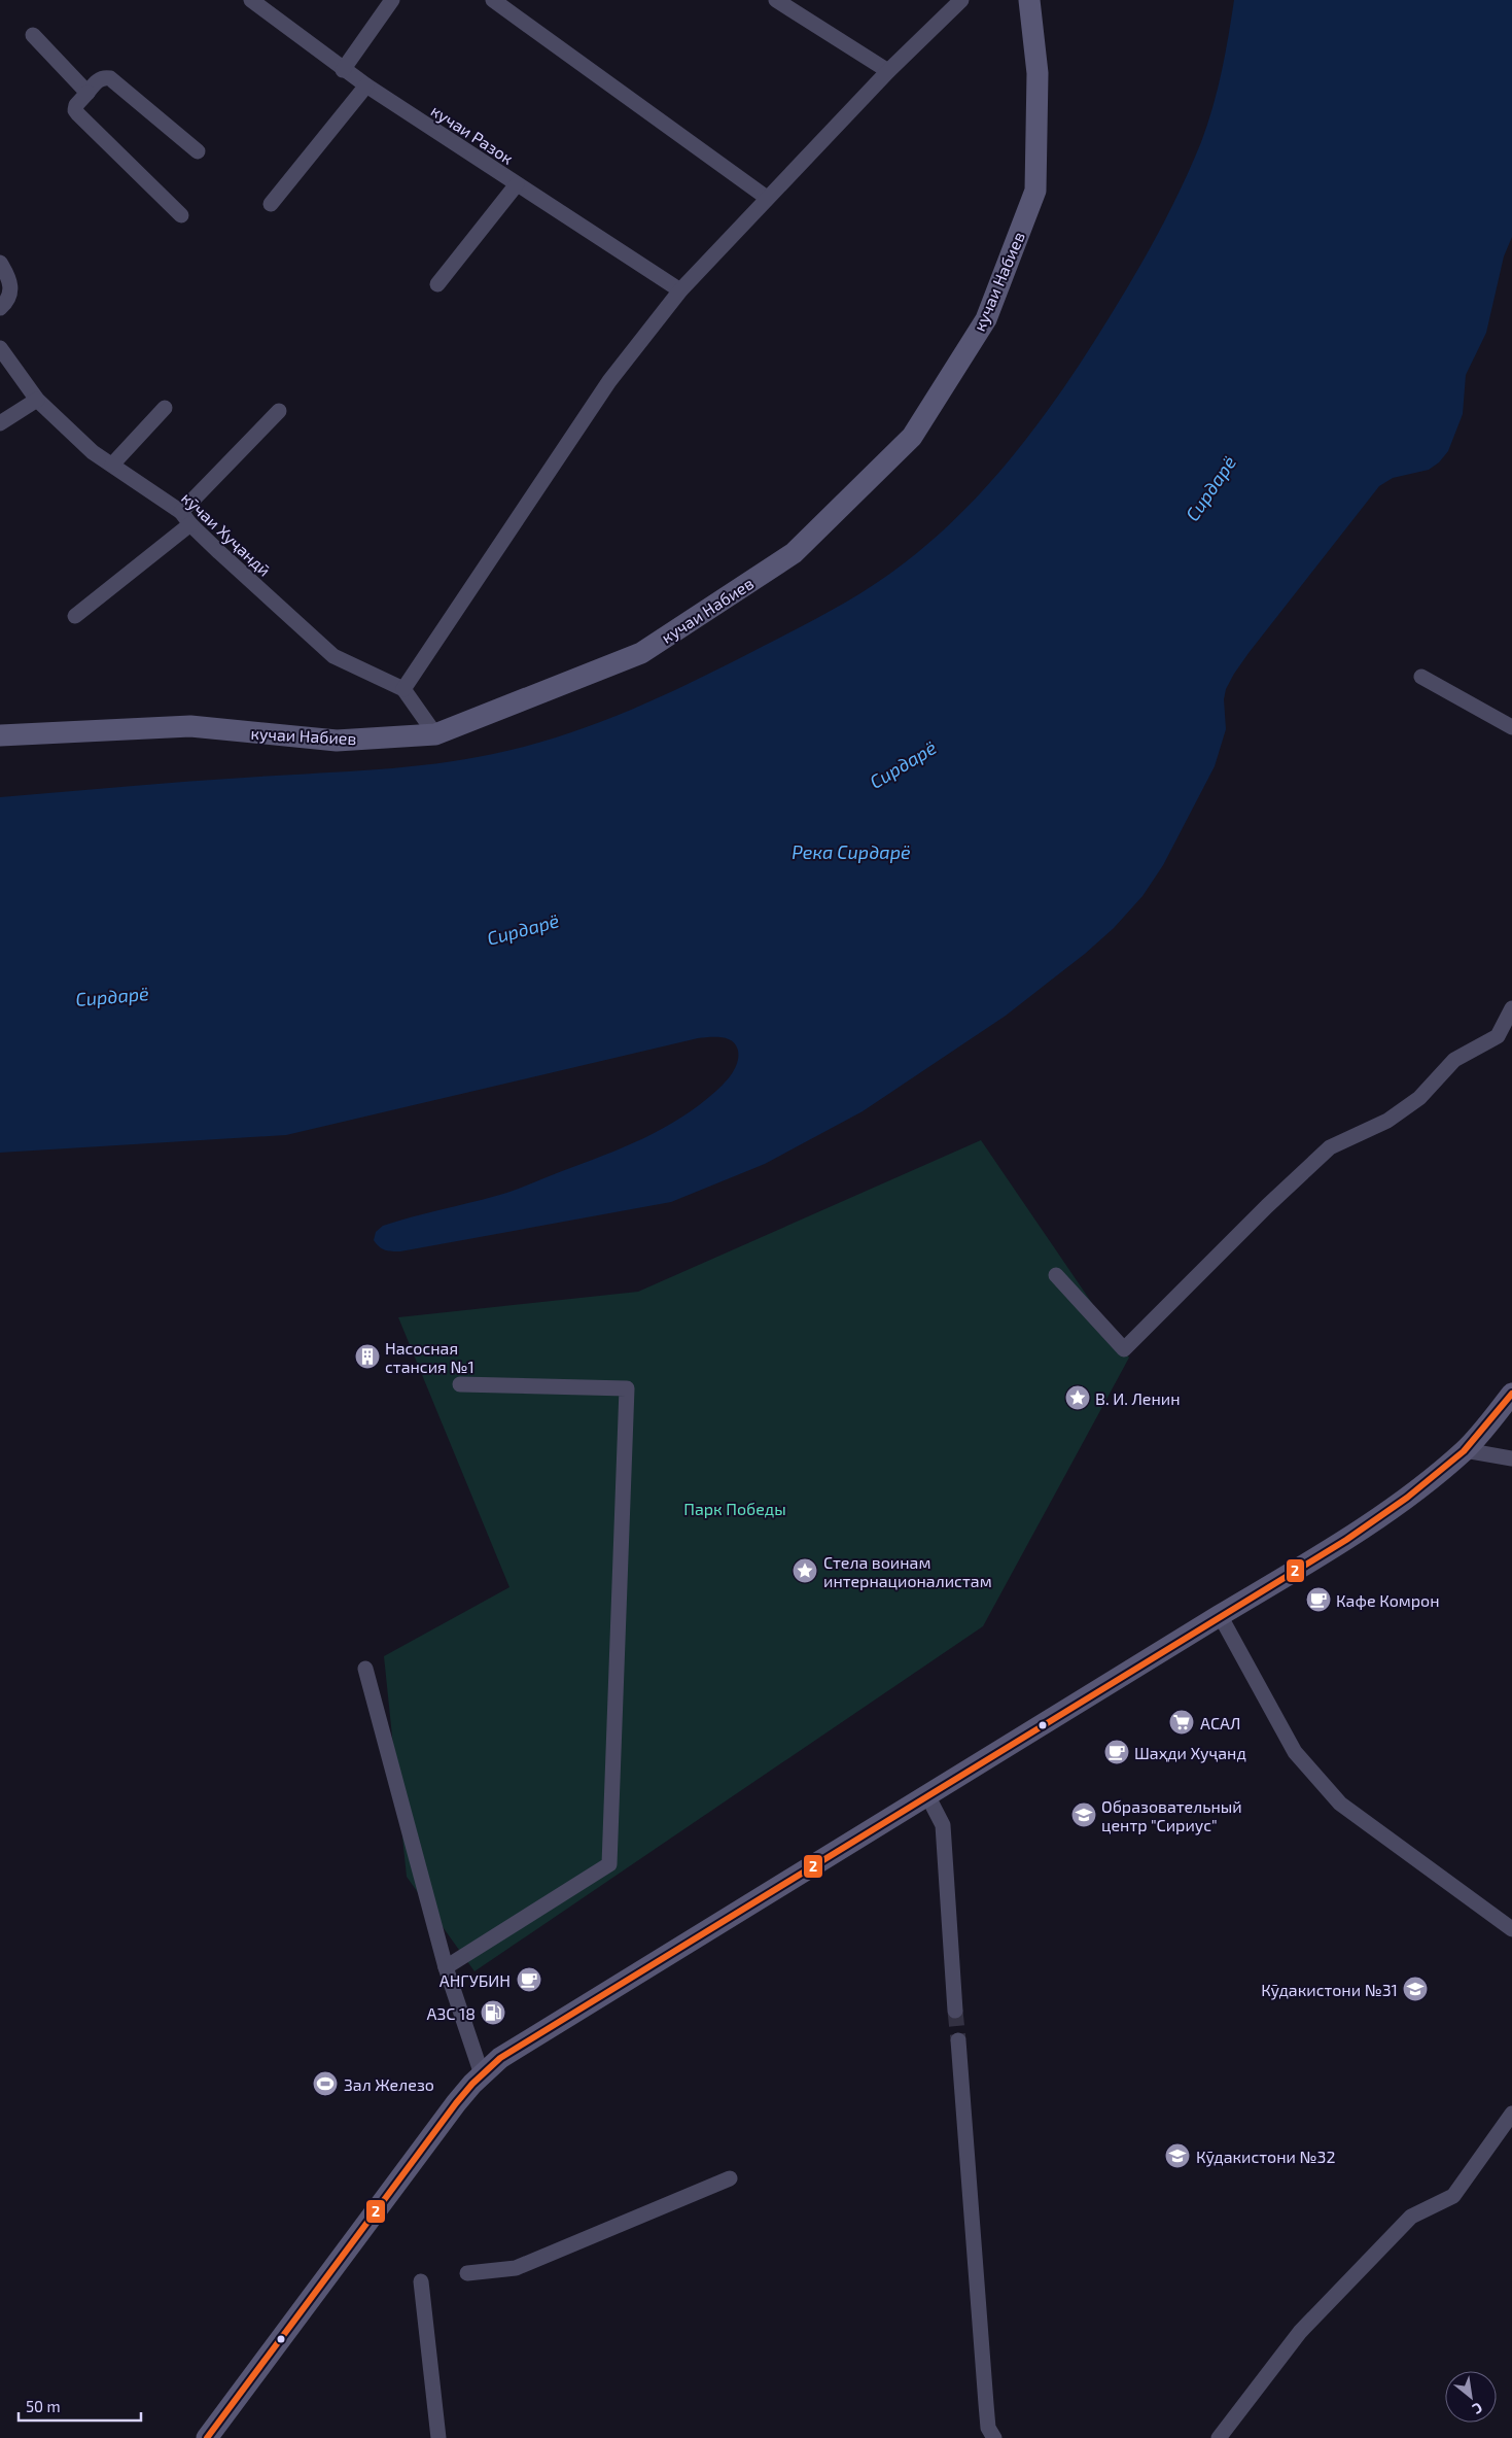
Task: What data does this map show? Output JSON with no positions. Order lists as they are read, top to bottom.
{
  "streets": {
    "main road": ["кучаи Набиев"],
    "street": ["кучаи Разок", "кӯчаи Хуҷандӣ"]
  },
  "water": ["Сирдарё", "Река Сирдарё"],
  "parks": ["Парк Победы"],
  "places": {
    "building": ["Насосная стансия №1"],
    "place": ["В. И. Ленин", "Стела воинам интернационалистам"],
    "cafe": ["Кафе Комрон", "Шаҳди Хуҷанд", "АНГУБИН"],
    "supermarket": ["АСАЛ"],
    "school or university": ["Образовательный центр \"Сириус\"", "Кӯдакистони №31", "Кӯдакистони №32"],
    "fuel station": ["АЗС 18"],
    "sports": ["Зал Железо"]
  },
  "lines": ["transit line 2"],
  "scale_bar": "50 m",
  "north": "bottom right"
}
